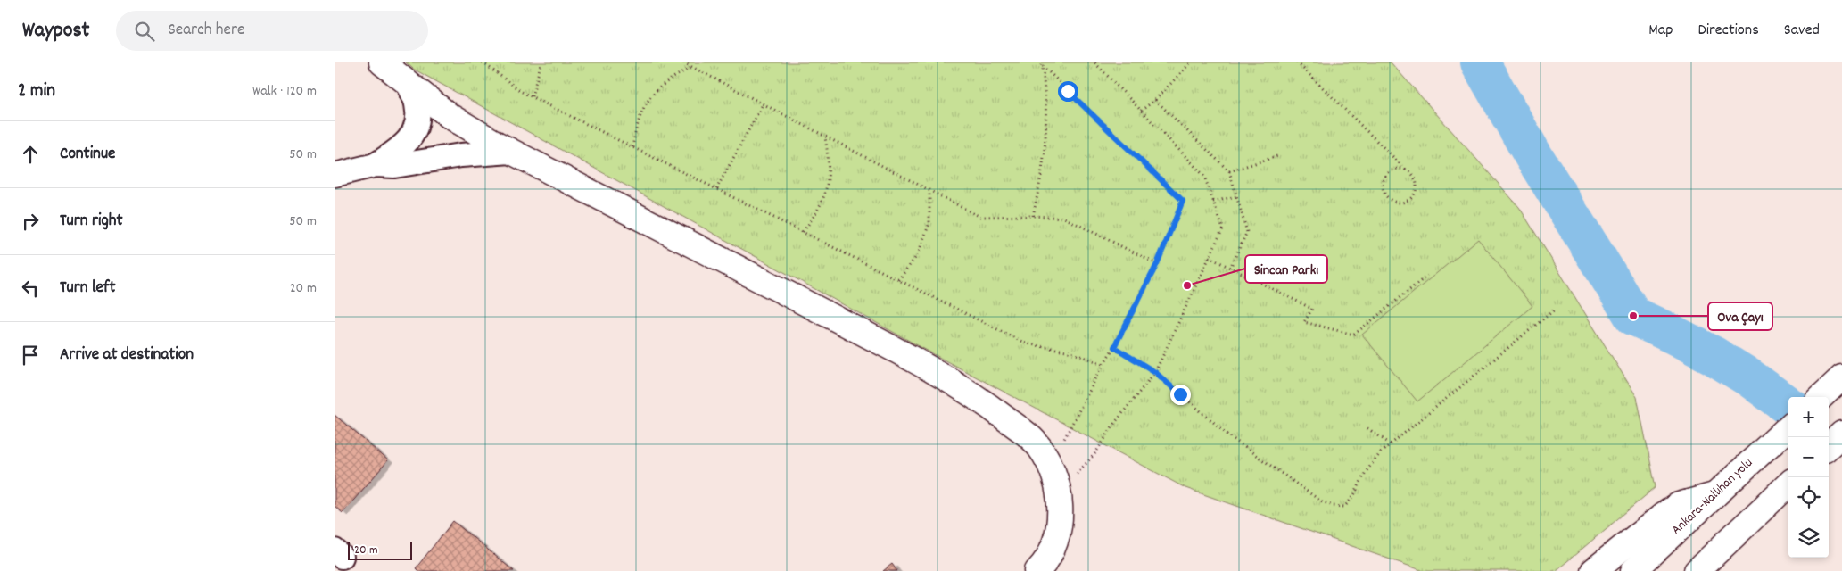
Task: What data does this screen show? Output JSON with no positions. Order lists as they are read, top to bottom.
{
  "streets": {
    "main road": ["Ankara-Nallıhan yolu"]
  },
  "places": ["Sincan Parkı", "Ova Çayı"],
  "scale_bar": "20 m",
  "page": {
    "header": "Waypost",
    "search": "Search here",
    "nav": ["Map", "Directions", "Saved"],
    "heading": ["2 min", "Walk · 120 m"],
    "list": [
      ["Continue", "50 m"],
      ["Turn right", "50 m"],
      ["Turn left", "20 m"],
      "Arrive at destination"
    ],
    "map_buttons": ["+", "−"],
    "scale": "20 m"
  }
}
